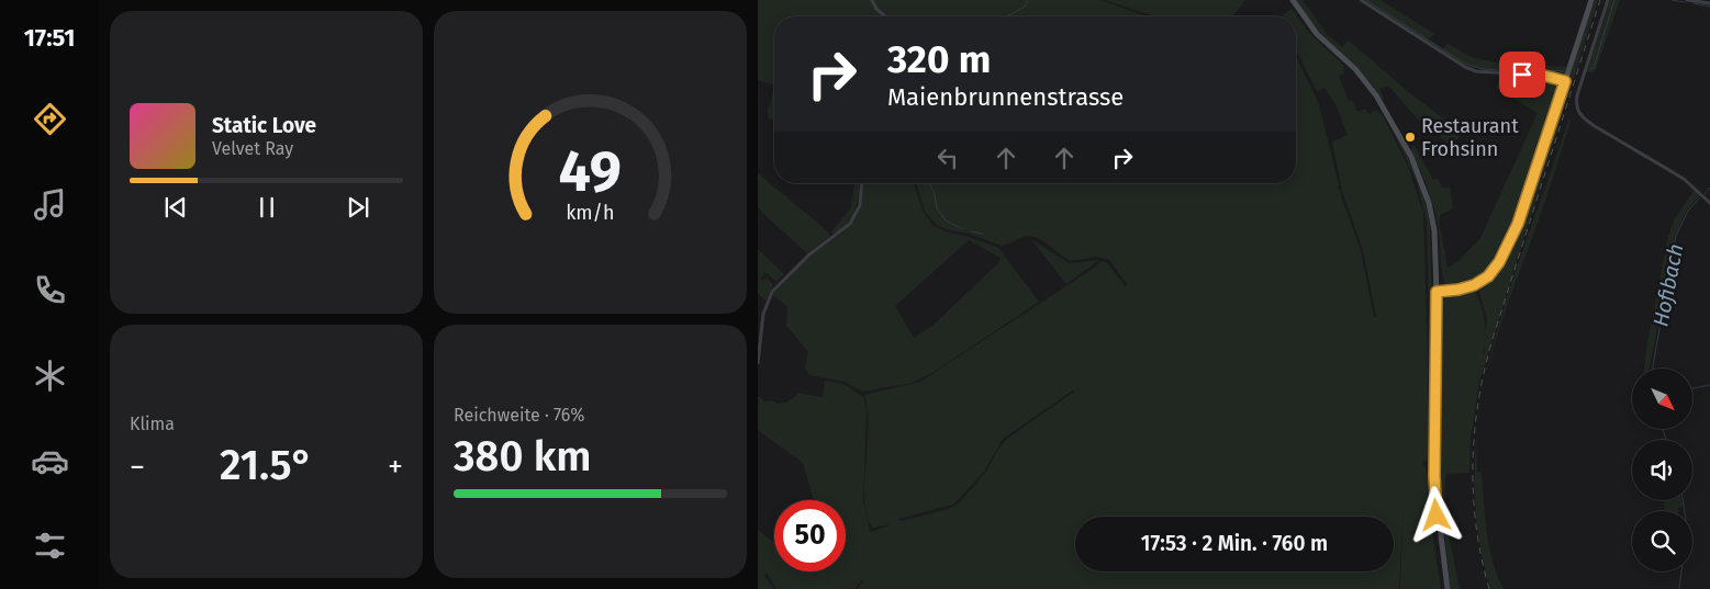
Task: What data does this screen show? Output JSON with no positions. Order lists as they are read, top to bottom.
{
  "water": ["Hofibach"],
  "places": ["Restaurant Frohsinn"],
  "north": "bottom right",
  "page": {
    "tabs": "17:51",
    "turn": ["320 m", "Maienbrunnenstrasse"],
    "song": ["Static Love", "Velvet Ray"],
    "tile": [
      "Klima",
      ["Reichweite · 76%", "380 km"]
    ],
    "heat": ["−", "21.5°", "+"],
    "limit": "50",
    "trip": "17:53 · 2 Min. · 760 m",
    "gauge": ["49", "km/h"]
  }
}
